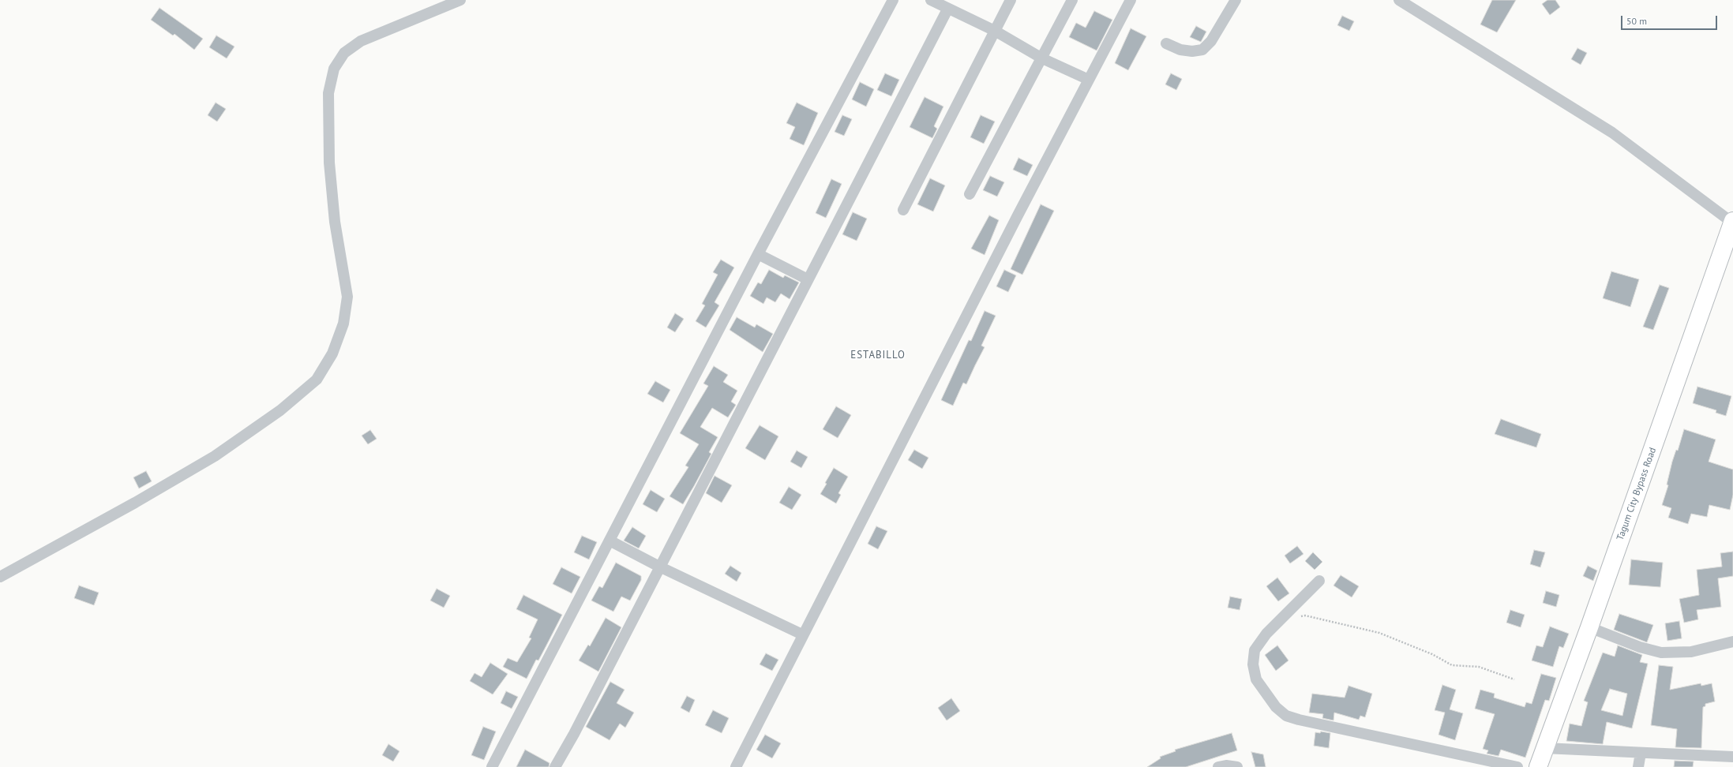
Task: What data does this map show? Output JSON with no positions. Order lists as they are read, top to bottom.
{
  "streets": {
    "main road": ["Tagum City Bypass Road"]
  },
  "districts": ["ESTABILLO"],
  "scale_bar": "50 m"
}
